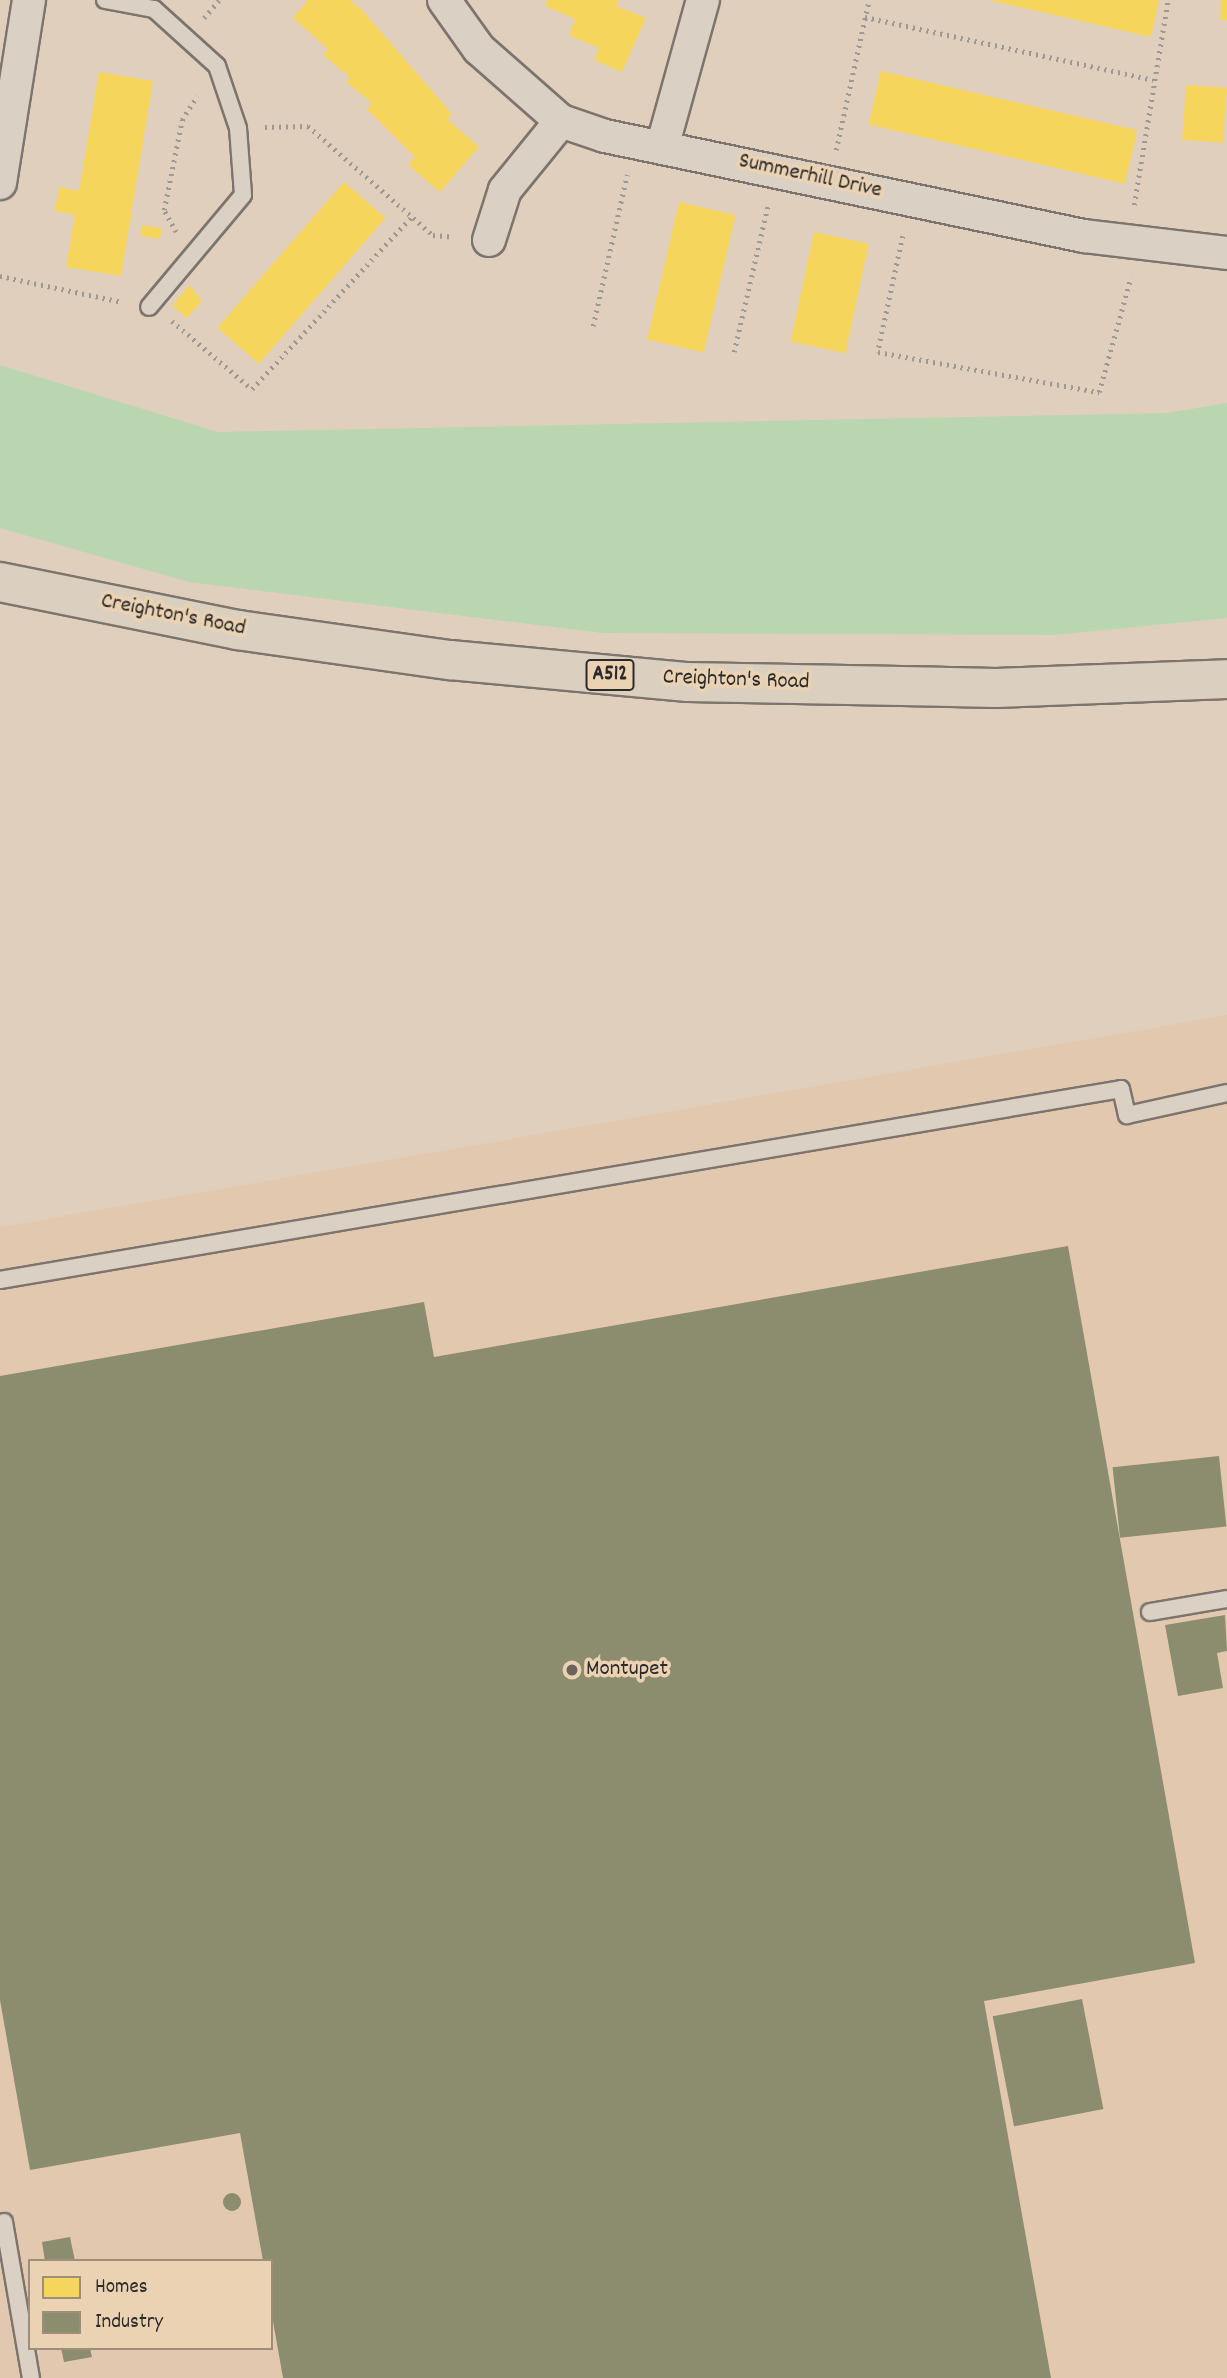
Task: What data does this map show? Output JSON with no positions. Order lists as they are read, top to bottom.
{
  "streets": {
    "highway": ["Creighton's Road", "A512"],
    "street": ["Summerhill Drive"]
  },
  "places": ["Montupet"],
  "legend": ["Homes", "Industry"]
}
